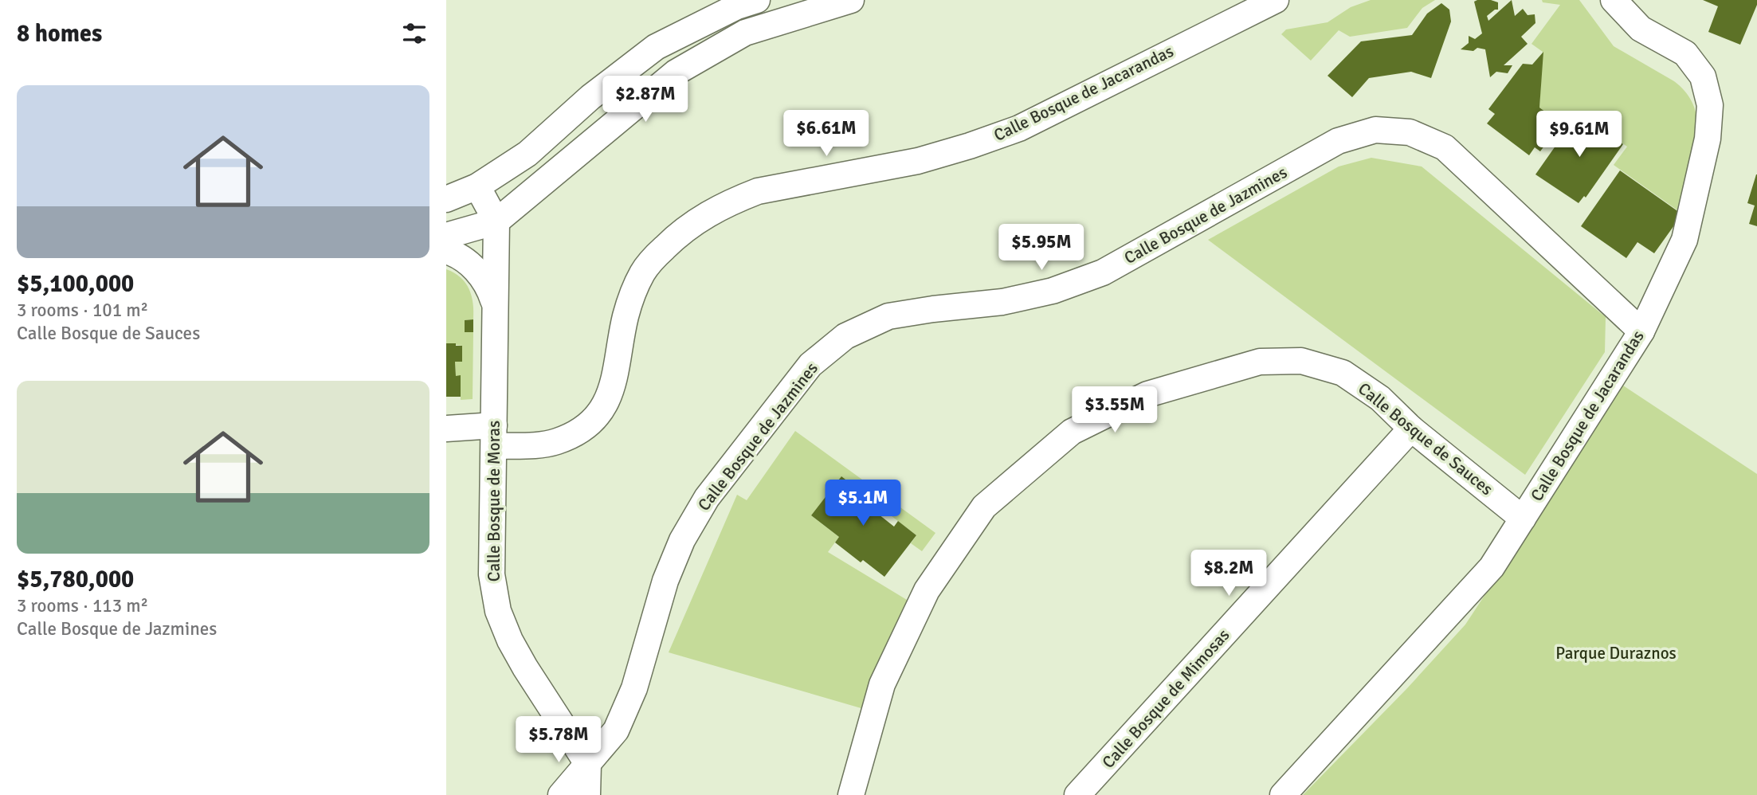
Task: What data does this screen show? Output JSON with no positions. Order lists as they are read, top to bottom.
{
  "streets": {
    "street": [
      "Calle Bosque de Jacarandas",
      "Calle Bosque de Jazmines",
      "Calle Bosque de Sauces",
      "Calle Bosque de Moras",
      "Calle Bosque de Mimosas"
    ]
  },
  "crossings": [
    ["Calle Bosque de Jacarandas", "Calle Bosque de Jazmines"],
    ["Calle Bosque de Jacarandas", "Calle Bosque de Sauces"],
    ["Calle Bosque de Jacarandas", "Calle Bosque de Moras"],
    ["Calle Bosque de Jazmines", "Calle Bosque de Moras"],
    ["Calle Bosque de Sauces", "Calle Bosque de Mimosas"]
  ],
  "parks": ["Parque Duraznos"],
  "page": {
    "heading": "8 homes",
    "list": [
      {
        "name": "$5,100,000",
        "note": "3 rooms · 101 m² · Calle Bosque de Sauces"
      },
      {
        "name": "$5,780,000",
        "note": "3 rooms · 113 m² · Calle Bosque de Jazmines"
      }
    ],
    "price": [
      "$2.87M",
      "$6.61M",
      "$9.61M",
      "$5.95M",
      "$3.55M",
      "$5.1M",
      "$8.2M",
      "$5.78M"
    ]
  }
}
